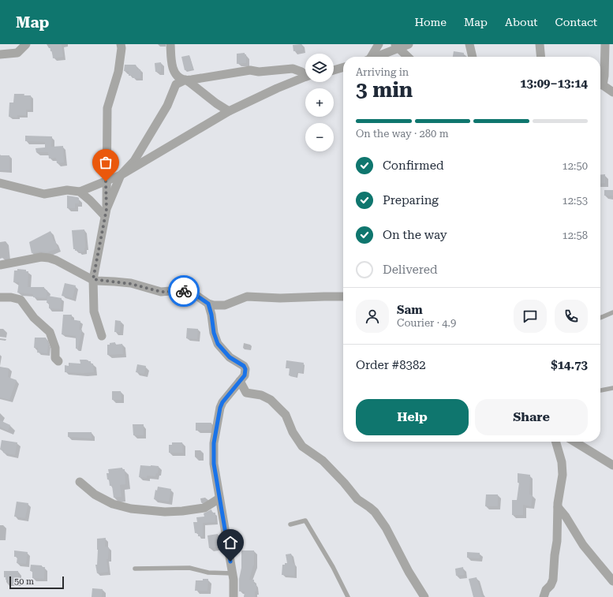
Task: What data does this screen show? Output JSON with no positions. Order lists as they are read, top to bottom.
{
  "scale_bar": "50 m",
  "page": {
    "header": "Map",
    "nav": [
      "Home",
      "Map",
      "About",
      "Contact"
    ],
    "map_buttons": ["+", "−"],
    "heading": ["3 min", "Arriving in", "13:09–13:14"],
    "panel": [
      "Sam",
      "Courier · 4.9",
      "Order #8382",
      "$14.73"
    ],
    "bar": "On the way · 280 m",
    "list": [
      ["Confirmed", "12:50"],
      ["Preparing", "12:53"],
      ["On the way", "12:58"],
      "Delivered"
    ],
    "buttons": ["Help", "Share"],
    "scale": "50 m"
  }
}
